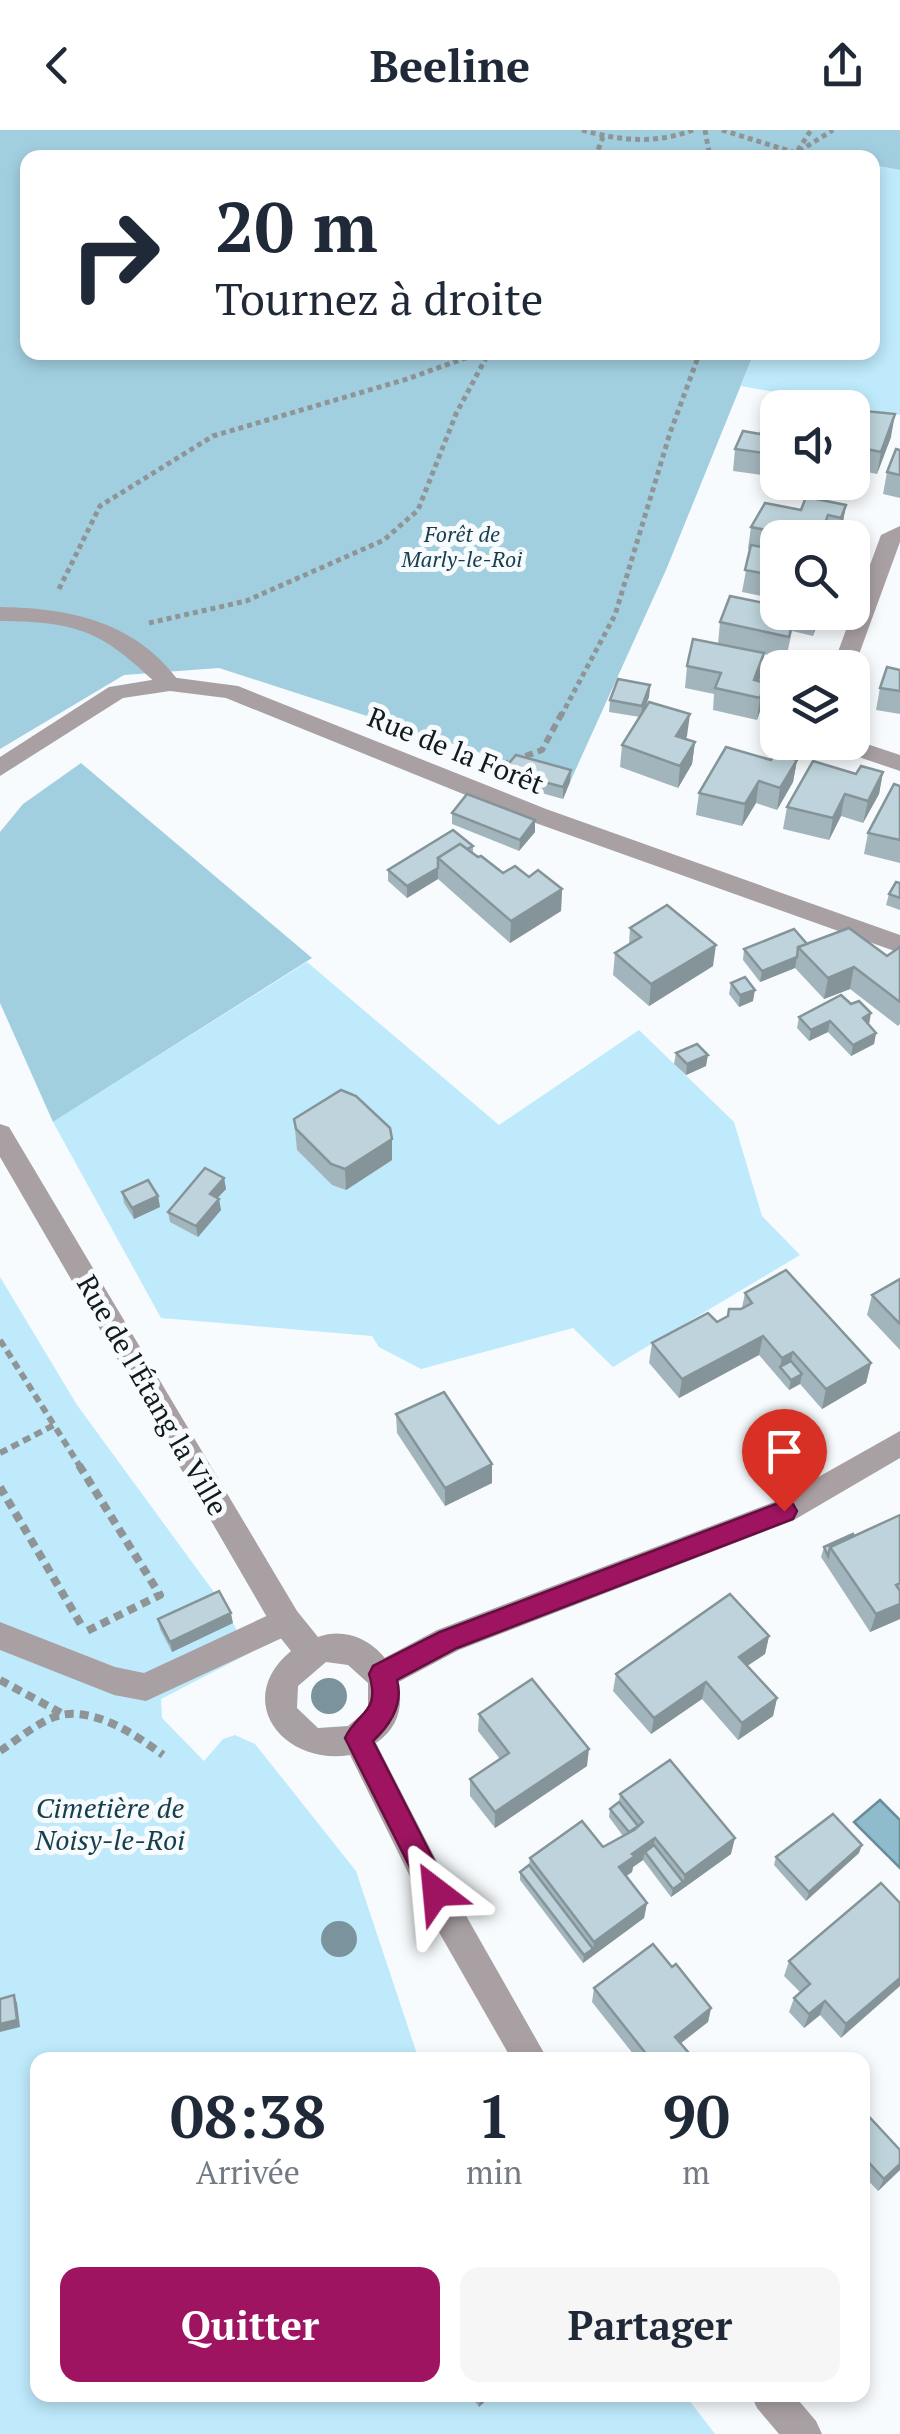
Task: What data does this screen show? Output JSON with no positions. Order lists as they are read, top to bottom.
{
  "streets": {
    "street": ["Rue de la Forêt", "Rue de l'Étang la Ville"]
  },
  "parks": ["Forêt de Marly-le-Roi", "Cimetière de Noisy-le-Roi"],
  "page": {
    "header": "Beeline",
    "turn": ["20 m", "Tournez à droite"],
    "eta": [
      "08:38",
      "Arrivée",
      "1",
      "min",
      "90",
      "m"
    ],
    "buttons": ["Quitter", "Partager"]
  }
}
